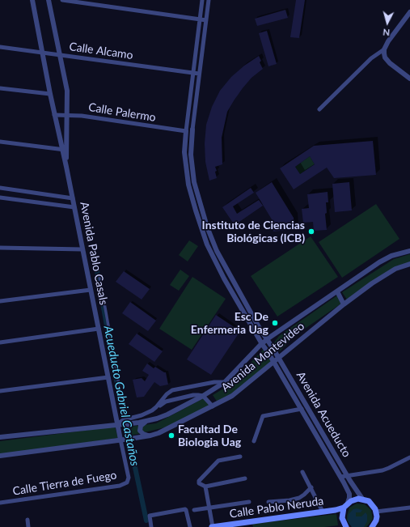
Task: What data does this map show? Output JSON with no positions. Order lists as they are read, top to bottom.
{
  "streets": {
    "main road": ["Calle Pablo Neruda"],
    "street": [
      "Calle Alcamo",
      "Calle Palermo",
      "Avenida Pablo Casals",
      "Avenida Montevideo",
      "Avenida Acueducto",
      "Calle Tierra de Fuego"
    ]
  },
  "crossings": [
    ["Calle Alcamo", "Avenida Pablo Casals"],
    ["Calle Palermo", "Avenida Pablo Casals"],
    ["Avenida Pablo Casals", "Avenida Montevideo"],
    ["Avenida Pablo Casals", "Calle Tierra de Fuego"],
    ["Avenida Montevideo", "Avenida Acueducto"],
    ["Avenida Acueducto", "Calle Pablo Neruda"]
  ],
  "water": ["Acueducto Gabriel Castaños"],
  "places": ["Instituto de Ciencias Biológicas (ICB)", "Esc De Enfermeria Uag", "Facultad De Biologia Uag"],
  "north": "bottom"
}
